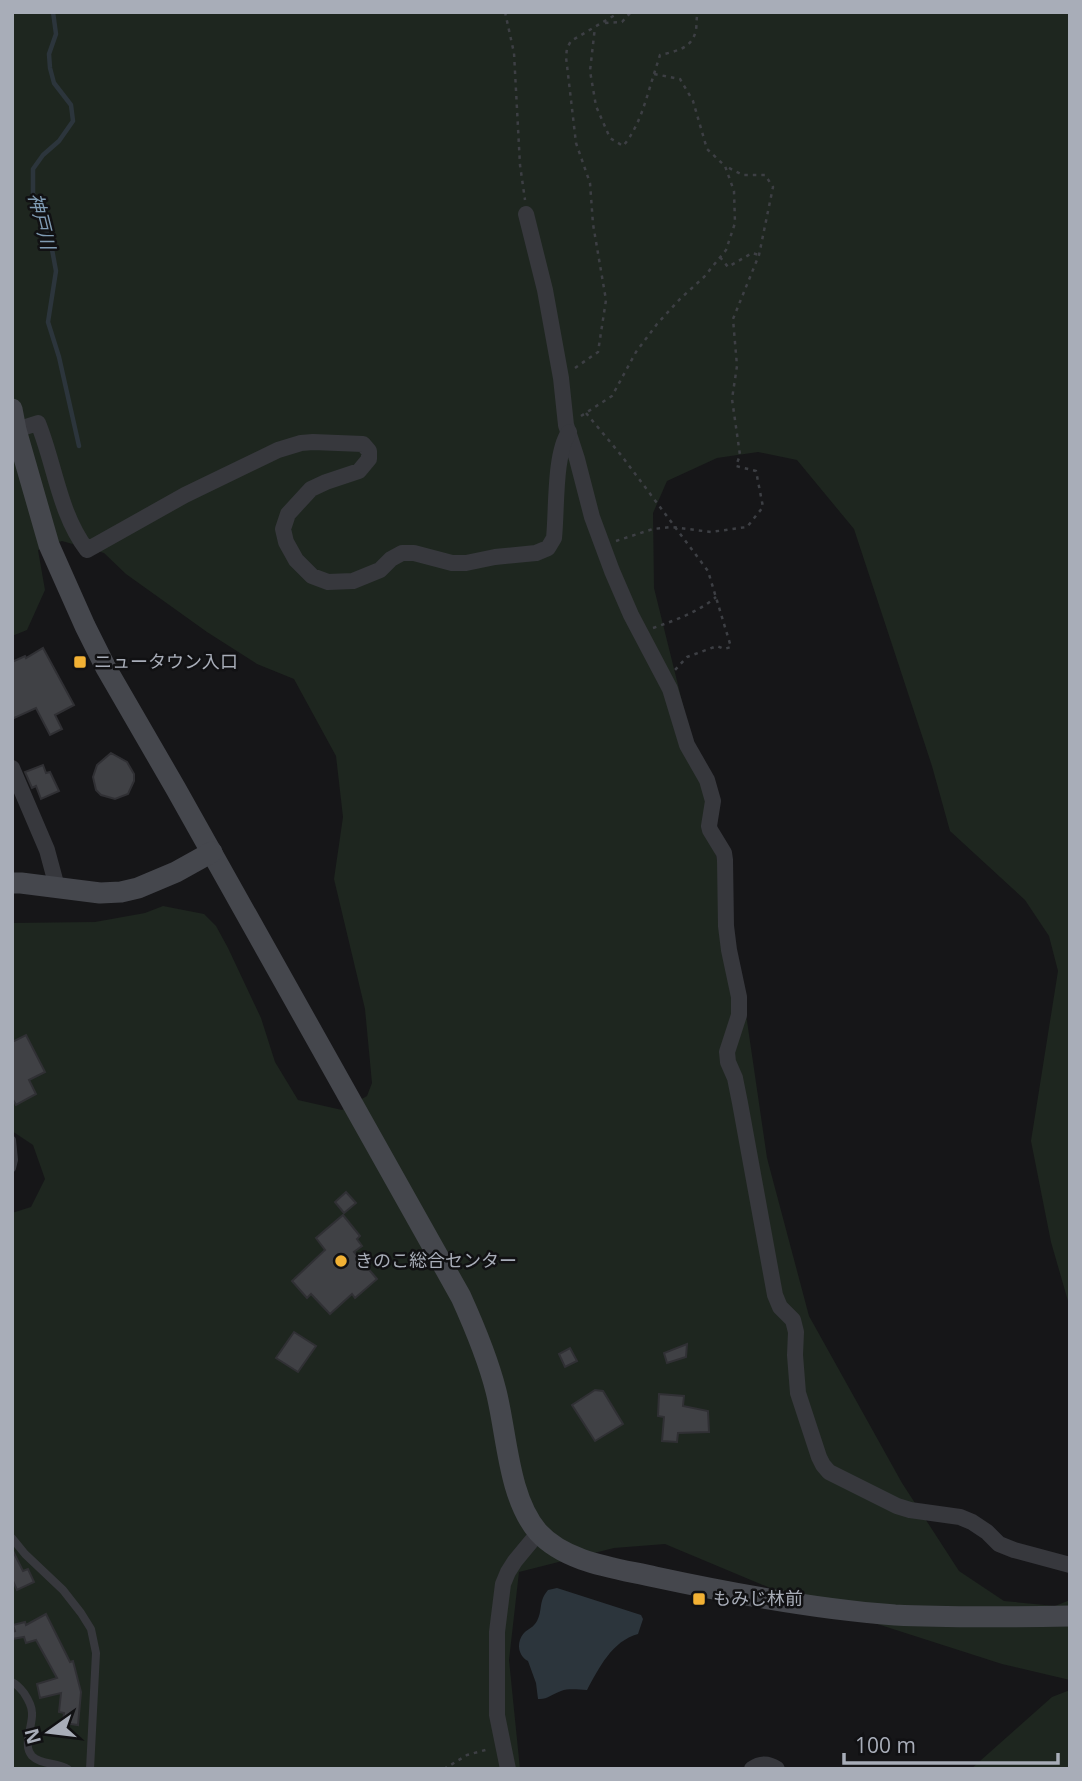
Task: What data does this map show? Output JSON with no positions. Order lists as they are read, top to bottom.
{
  "water": ["神戸川"],
  "places": {
    "transit": ["ニュータウン入口", "もみじ林前"],
    "other": ["きのこ総合センター"]
  },
  "scale_bar": "100 m",
  "north": "left"
}
